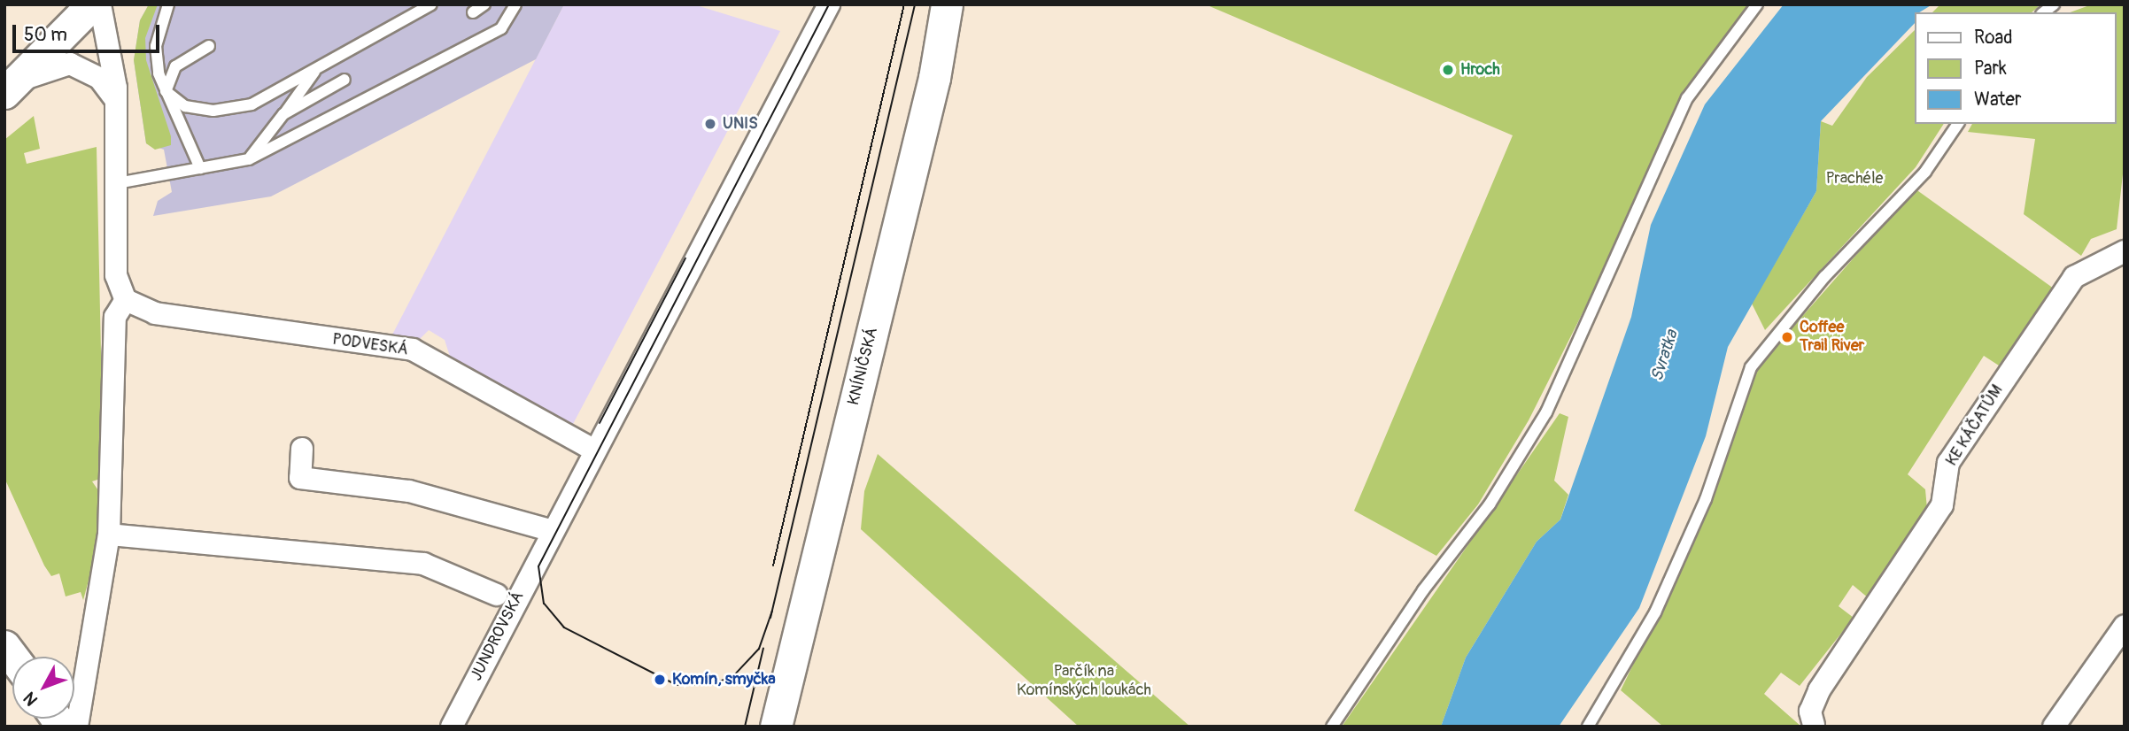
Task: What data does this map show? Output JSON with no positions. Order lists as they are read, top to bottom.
{
  "streets": {
    "main road": ["KNÍNIČSKÁ"],
    "street": ["PODVESKÁ", "KE KÁČATŮM", "JUNDROVSKÁ"]
  },
  "crossings": [
    ["PODVESKÁ", "JUNDROVSKÁ"]
  ],
  "water": ["Svratka"],
  "parks": ["Prachéle", "Parčík na Komínských loukách"],
  "places": [
    "Hroch",
    "UNIS",
    "Coffee Trail River",
    "Komín, smyčka"
  ],
  "legend": ["Road", "Park", "Water"],
  "scale_bar": "50 m",
  "north": "bottom left"
}
